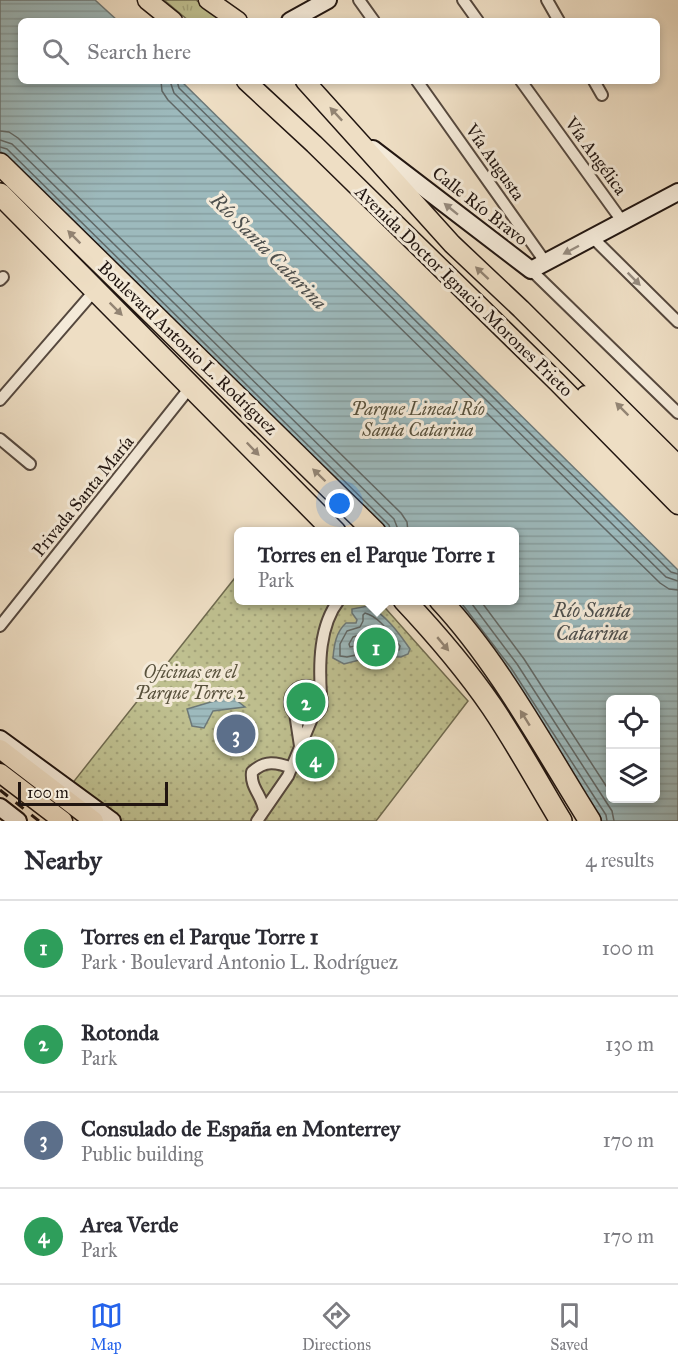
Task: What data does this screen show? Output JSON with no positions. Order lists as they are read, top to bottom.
{
  "streets": {
    "highway": ["Boulevard Antonio L. Rodríguez"],
    "main road": ["Avenida Doctor Ignacio Morones Prieto"],
    "street": [
      "Vía Angélica",
      "Vía Augusta",
      "Calle Río Bravo",
      "Privada Santa María"
    ]
  },
  "crossings": [
    ["Vía Augusta", "Calle Río Bravo"],
    ["Calle Río Bravo", "Avenida Doctor Ignacio Morones Prieto"],
    ["Boulevard Antonio L. Rodríguez", "Privada Santa María"]
  ],
  "one_way": ["Calle Río Bravo"],
  "water": ["Río Santa Catarina"],
  "parks": ["Parque Lineal Río Santa Catarina", "Oficinas en el Parque Torre 2"],
  "scale_bar": "100 m",
  "page": {
    "search": "Search here",
    "popup": ["Torres en el Parque Torre 1", "Park"],
    "pins": [
      "1",
      "2",
      "3",
      "4"
    ],
    "scale": "100 m",
    "heading": ["Nearby", "4 results"],
    "list": [
      {
        "mark": "1",
        "name": "Torres en el Parque Torre 1",
        "note": "Park · Boulevard Antonio L. Rodríguez",
        "value": "100 m"
      },
      {
        "mark": "2",
        "name": "Rotonda",
        "note": "Park",
        "value": "130 m"
      },
      {
        "mark": "3",
        "name": "Consulado de España en Monterrey",
        "note": "Public building",
        "value": "170 m"
      },
      {
        "mark": "4",
        "name": "Area Verde",
        "note": "Park",
        "value": "170 m"
      }
    ],
    "nav": ["Map", "Directions", "Saved"]
  }
}
